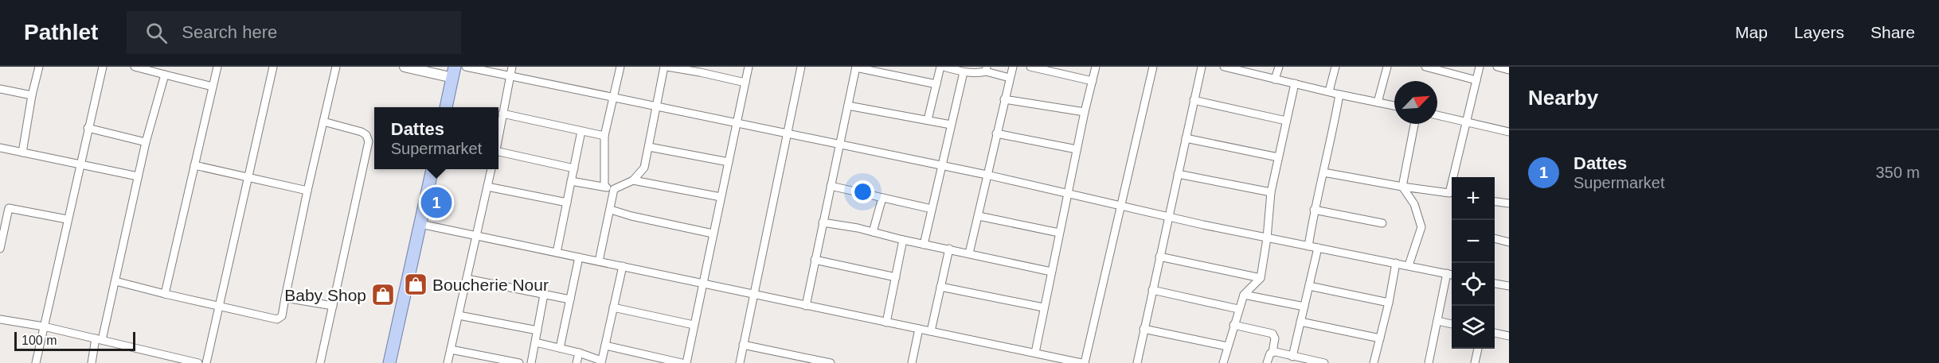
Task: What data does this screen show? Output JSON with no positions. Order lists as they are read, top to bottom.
{
  "places": {
    "shop": ["Boucherie Nour", "Baby Shop"]
  },
  "scale_bar": "100 m",
  "north": "top right",
  "page": {
    "header": "Pathlet",
    "search": "Search here",
    "nav": ["Map", "Layers", "Share"],
    "heading": "Nearby",
    "popup": ["Dattes", "Supermarket"],
    "list": [
      {
        "mark": "1",
        "name": "Dattes",
        "note": "Supermarket",
        "value": "350 m"
      }
    ],
    "map_buttons": ["+", "−"],
    "pins": "1",
    "scale": "100 m"
  }
}
